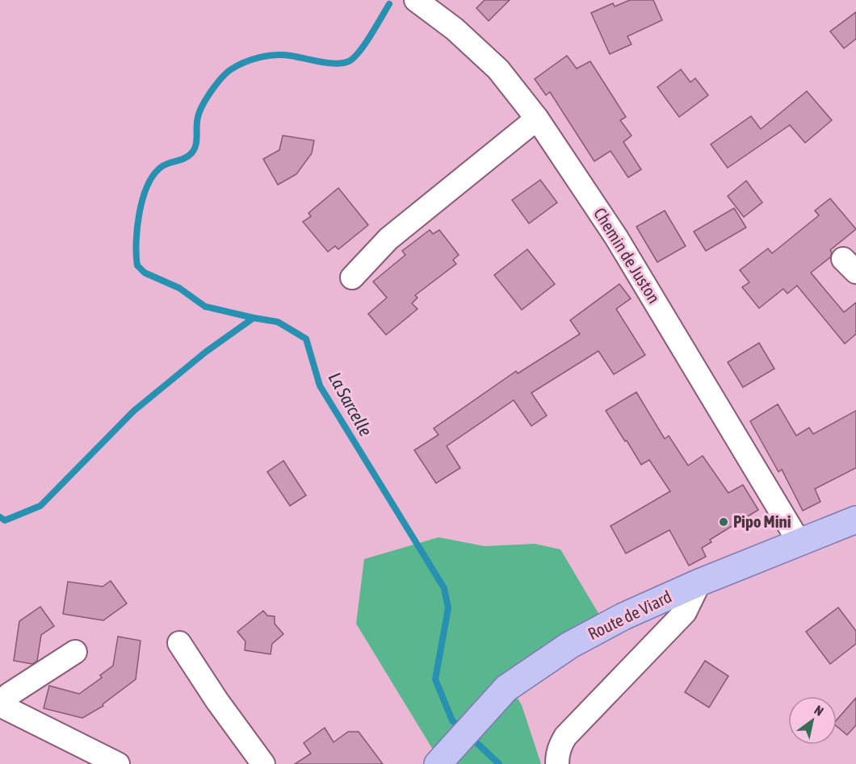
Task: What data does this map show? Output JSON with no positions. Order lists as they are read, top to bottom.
{
  "streets": {
    "main road": ["Route de Viard"],
    "street": ["Chemin de Juston"]
  },
  "crossings": [
    ["Chemin de Juston", "Route de Viard"]
  ],
  "water": ["La Sarcelle"],
  "places": ["Pipo Mini"],
  "north": "top right"
}
